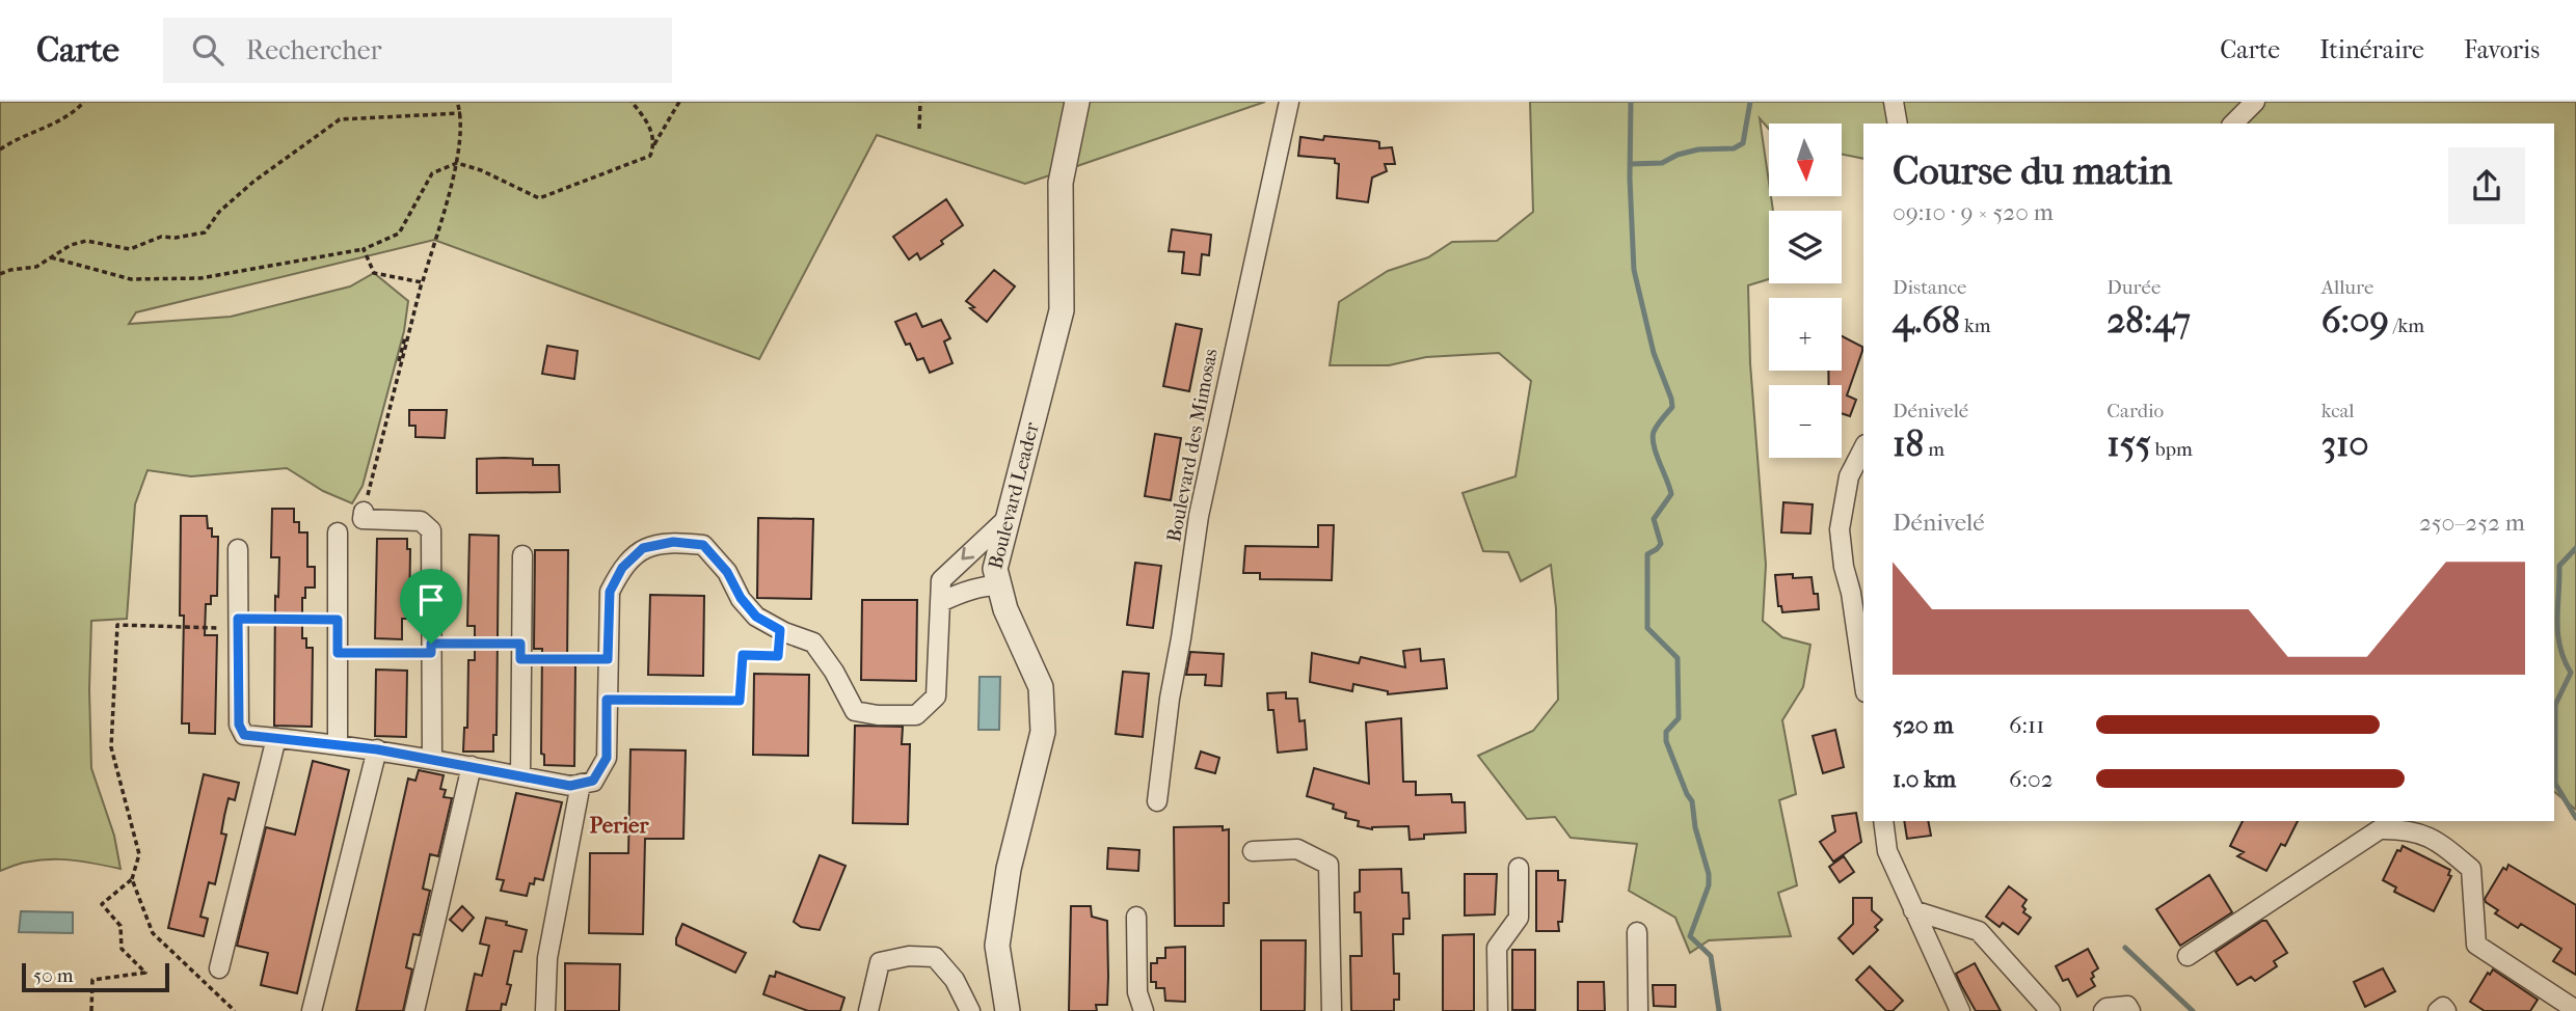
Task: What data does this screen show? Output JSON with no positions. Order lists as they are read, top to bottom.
{
  "streets": {
    "street": ["Boulevard des Mimosas", "Boulevard Leader"]
  },
  "districts": ["Perier"],
  "scale_bar": "50 m",
  "north": "bottom",
  "page": {
    "header": "Carte",
    "search": "Rechercher",
    "nav": ["Carte", "Itinéraire", "Favoris"],
    "map_buttons": ["+", "−"],
    "heading": ["Course du matin", "09:10 · 9 × 520 m"],
    "stats": [
      ["Distance", "4.68 km"],
      ["Durée", "28:47"],
      ["Allure", "6:09 /km"],
      ["Dénivelé", "18 m"],
      ["Cardio", "155 bpm"],
      ["kcal", "310"]
    ],
    "chart": ["Dénivelé", "250–252 m"],
    "list": [
      {
        "name": "520 m",
        "note": "6:11"
      },
      {
        "name": "1.0 km",
        "note": "6:02"
      }
    ],
    "scale": "50 m"
  }
}
